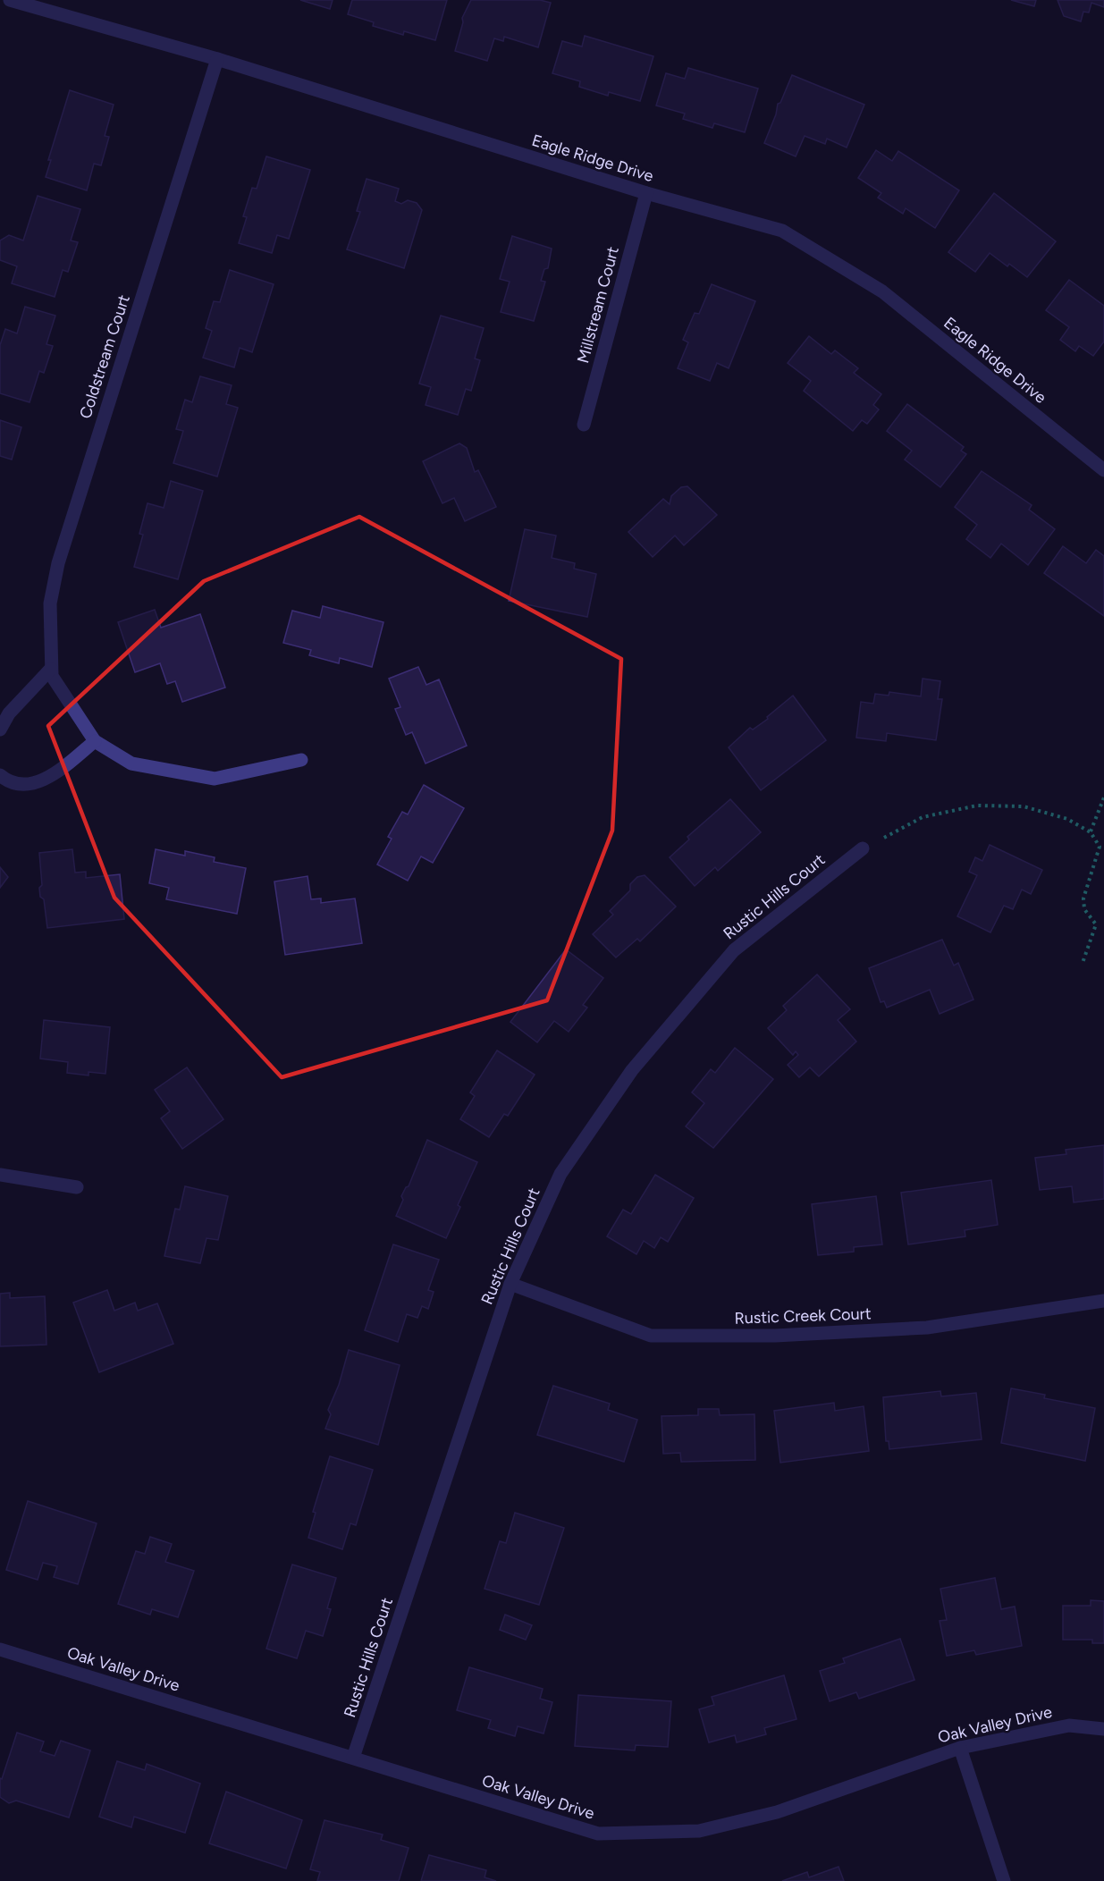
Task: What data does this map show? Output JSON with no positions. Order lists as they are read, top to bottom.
{
  "streets": {
    "street": [
      "Eagle Ridge Drive",
      "Millstream Court",
      "Coldstream Court",
      "Rustic Hills Court",
      "Rustic Creek Court",
      "Oak Valley Drive"
    ]
  },
  "crossings": [
    ["Eagle Ridge Drive", "Millstream Court"],
    ["Eagle Ridge Drive", "Coldstream Court"],
    ["Rustic Hills Court", "Rustic Creek Court"],
    ["Rustic Hills Court", "Oak Valley Drive"]
  ]
}
